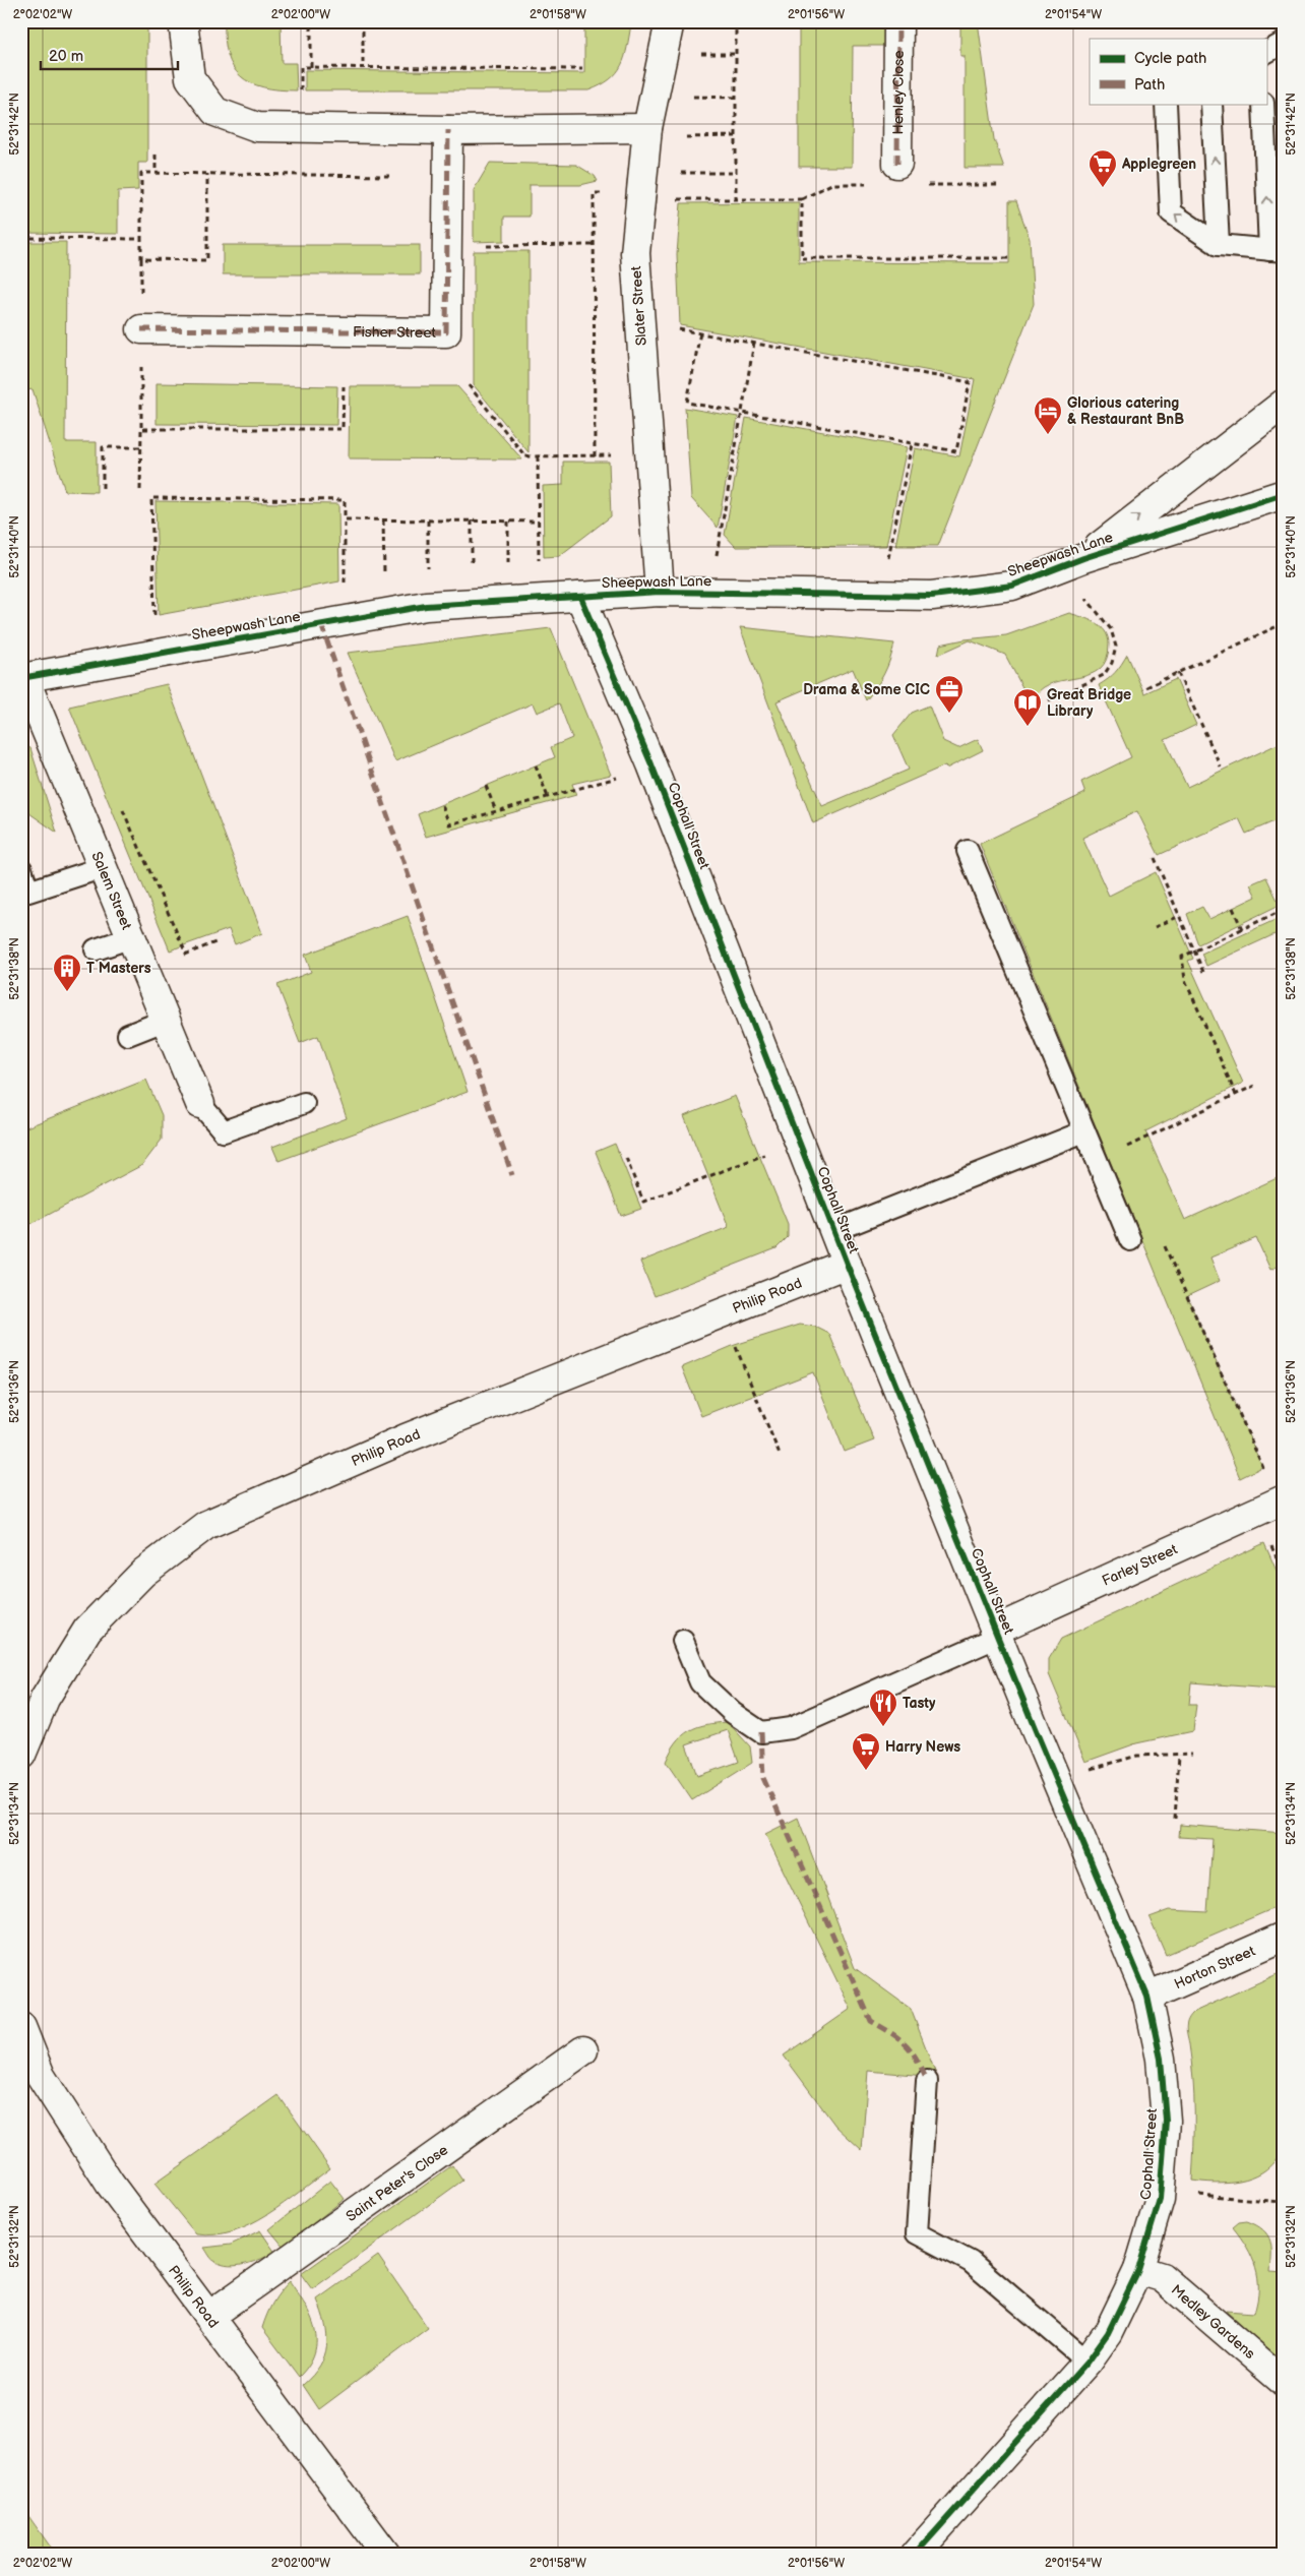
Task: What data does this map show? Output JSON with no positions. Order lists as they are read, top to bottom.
{
  "streets": {
    "street": [
      "Henley Close",
      "Slater Street",
      "Fisher Street",
      "Sheepwash Lane",
      "Cophall Street",
      "Salem Street",
      "Philip Road",
      "Farley Street",
      "Horton Street",
      "Saint Peter's Close",
      "Medley Gardens"
    ]
  },
  "crossings": [
    ["Slater Street", "Sheepwash Lane"],
    ["Sheepwash Lane", "Cophall Street"],
    ["Sheepwash Lane", "Salem Street"],
    ["Cophall Street", "Philip Road"],
    ["Cophall Street", "Farley Street"],
    ["Cophall Street", "Horton Street"],
    ["Cophall Street", "Medley Gardens"],
    ["Philip Road", "Saint Peter's Close"]
  ],
  "places": {
    "supermarket": ["Applegreen", "Harry News"],
    "hotel": ["Glorious catering & Restaurant BnB"],
    "office": ["Drama & Some CIC"],
    "library": ["Great Bridge Library"],
    "building": ["T Masters"],
    "restaurant": ["Tasty"]
  },
  "legend": ["Cycle path", "Path"],
  "scale_bar": "20 m",
  "coordinates": [
    "2°02'02\"W",
    "2°02'00\"W",
    "2°01'58\"W",
    "2°01'56\"W",
    "2°01'54\"W",
    "52°31'42\"N",
    "52°31'40\"N",
    "52°31'38\"N",
    "52°31'36\"N",
    "52°31'34\"N",
    "52°31'32\"N"
  ]
}
